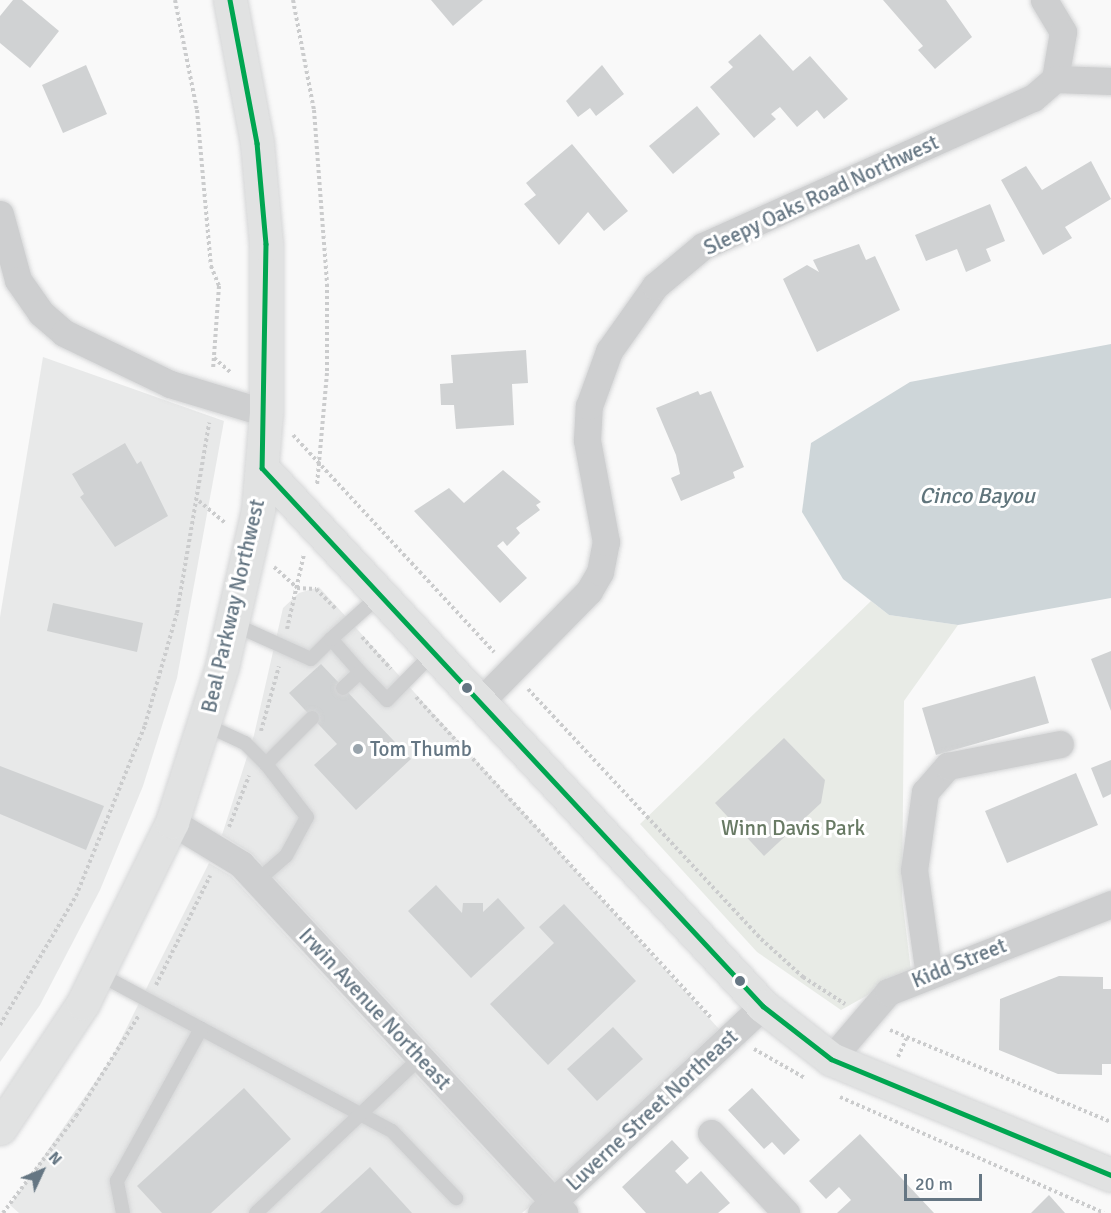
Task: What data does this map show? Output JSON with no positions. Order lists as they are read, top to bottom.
{
  "streets": {
    "main road": ["Beal Parkway Northwest"],
    "street": [
      "Sleepy Oaks Road Northwest",
      "Kidd Street",
      "Irwin Avenue Northeast",
      "Luverne Street Northeast"
    ]
  },
  "crossings": [
    ["Beal Parkway Northwest", "Irwin Avenue Northeast"],
    ["Irwin Avenue Northeast", "Luverne Street Northeast"]
  ],
  "water": ["Cinco Bayou"],
  "parks": ["Winn Davis Park"],
  "places": ["Tom Thumb"],
  "scale_bar": "20 m",
  "north": "top right"
}
